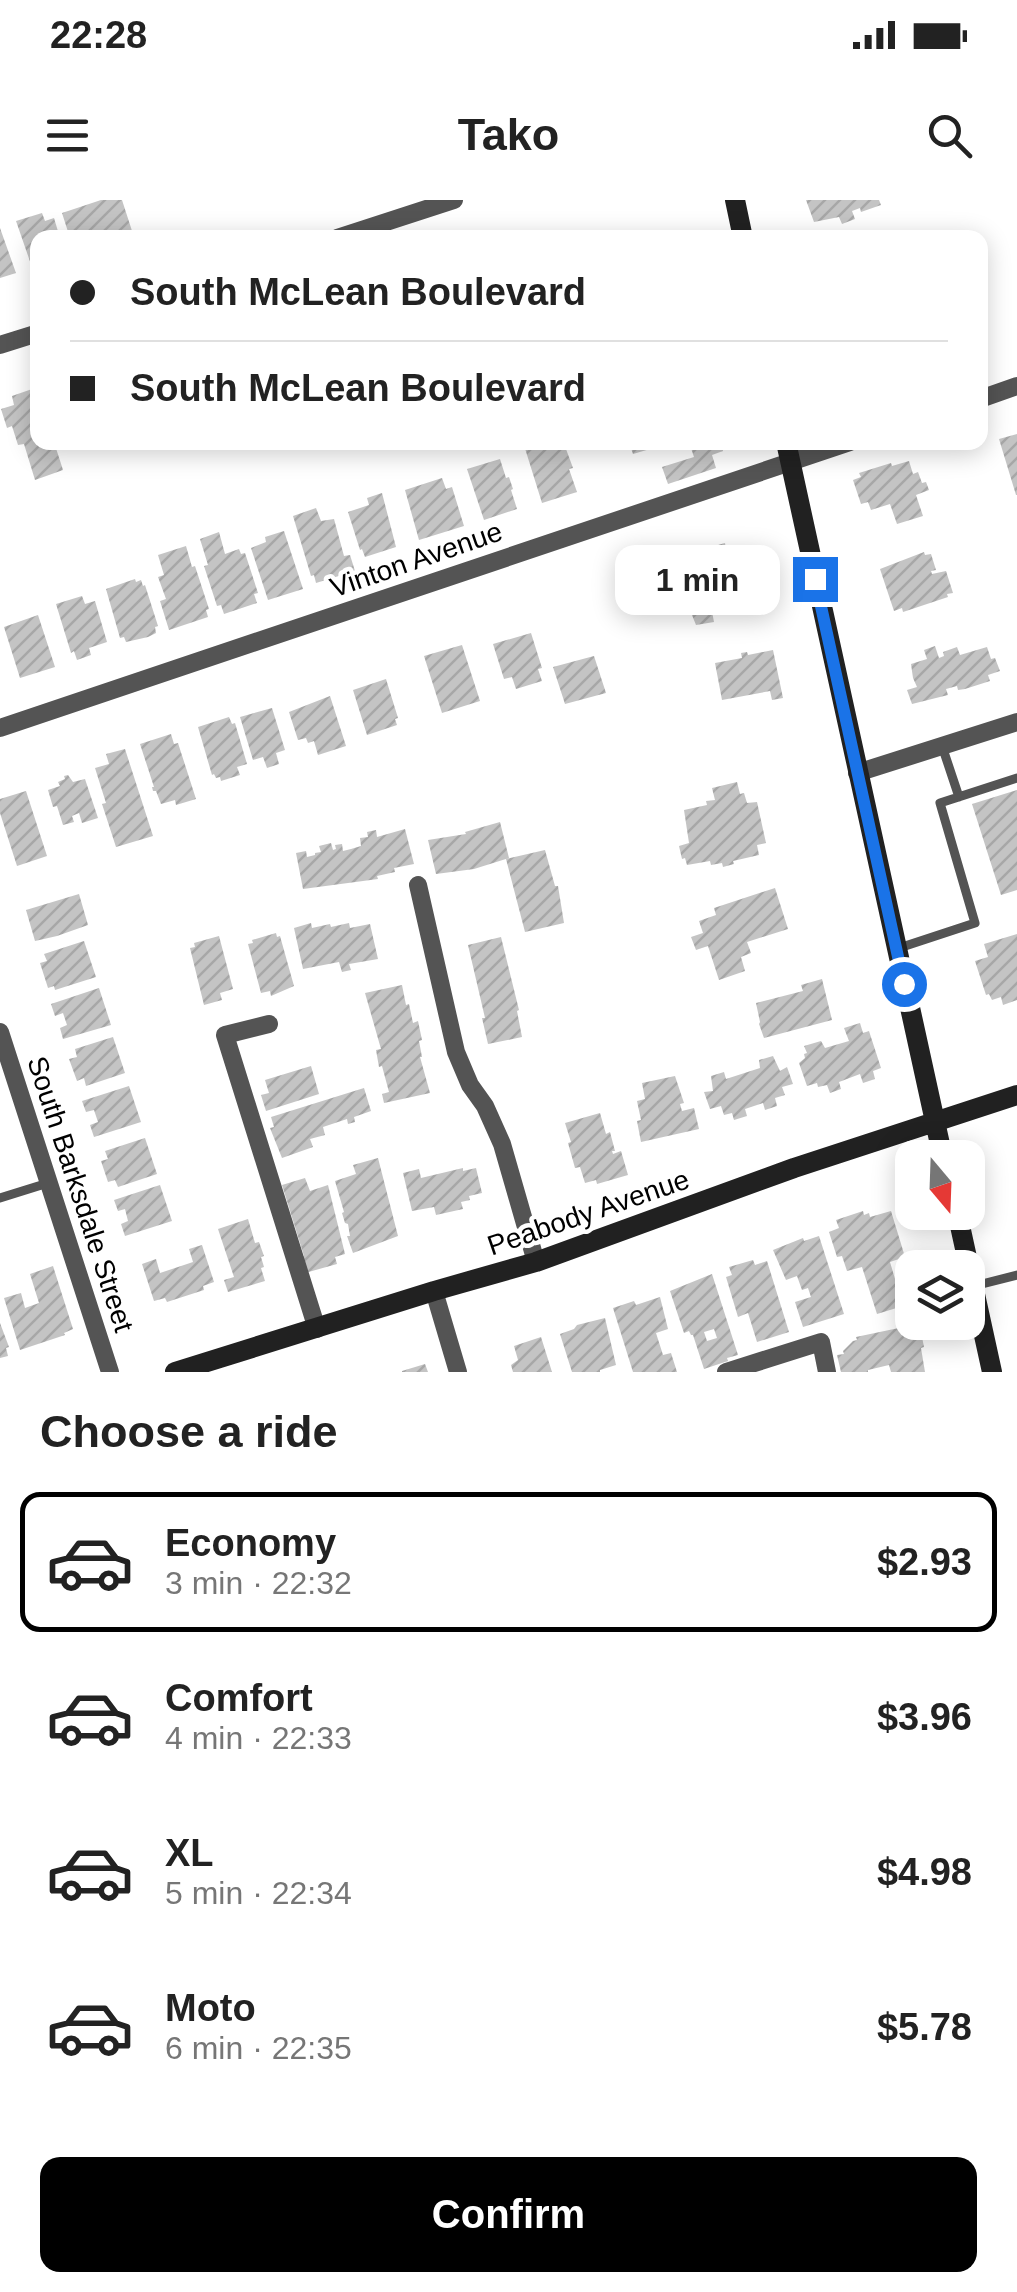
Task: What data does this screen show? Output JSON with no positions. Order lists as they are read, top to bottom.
{
  "streets": {
    "main road": ["Peabody Avenue"],
    "street": ["Vinton Avenue", "South Barksdale Street"]
  },
  "north": "bottom",
  "page": {
    "status": "22:28",
    "header": "Tako",
    "banner": ["South McLean Boulevard", "South McLean Boulevard"],
    "bubble": "1 min",
    "heading": "Choose a ride",
    "list": [
      {
        "name": "Economy",
        "note": "3 min · 22:32",
        "value": "$2.93"
      },
      {
        "name": "Comfort",
        "note": "4 min · 22:33",
        "value": "$3.96"
      },
      {
        "name": "XL",
        "note": "5 min · 22:34",
        "value": "$4.98"
      },
      {
        "name": "Moto",
        "note": "6 min · 22:35",
        "value": "$5.78"
      }
    ],
    "buttons": "Confirm"
  }
}
